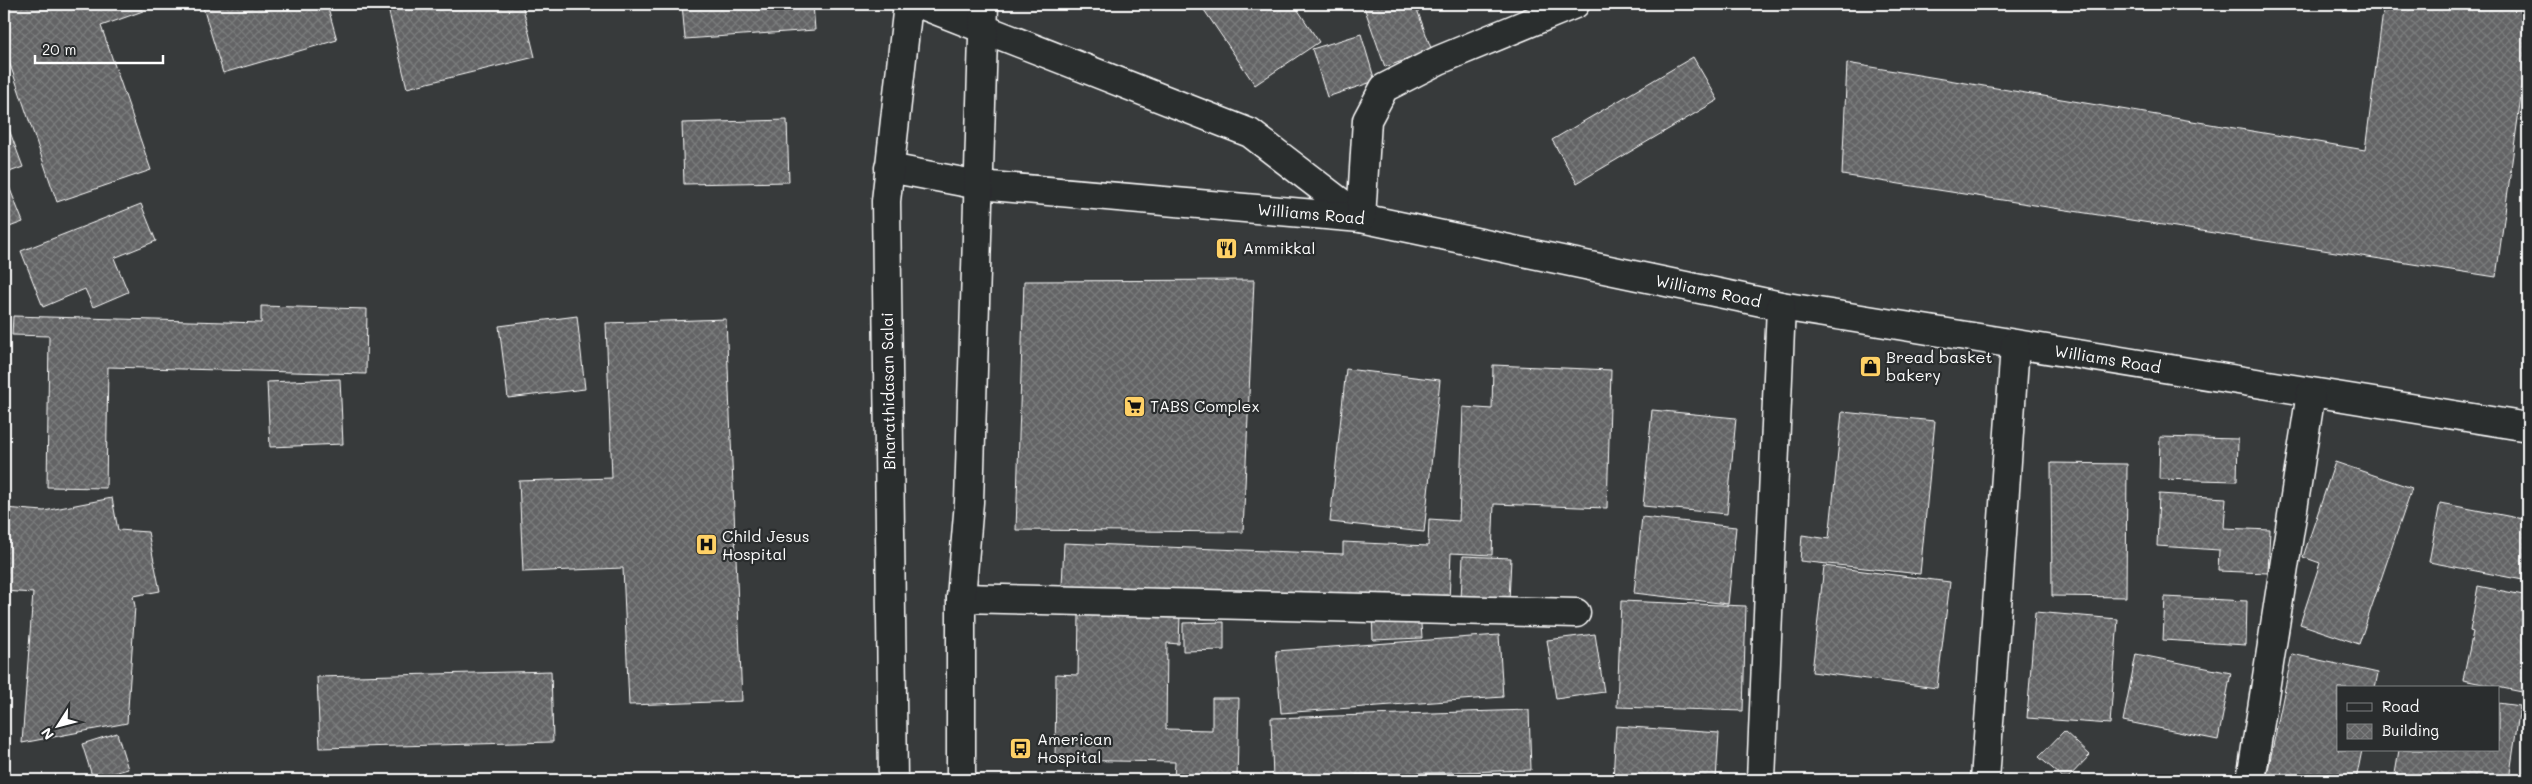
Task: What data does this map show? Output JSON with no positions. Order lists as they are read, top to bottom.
{
  "streets": {
    "street": ["Williams Road", "Bharathidasan Salai"]
  },
  "crossings": [
    ["Williams Road", "Bharathidasan Salai"]
  ],
  "places": {
    "restaurant": ["Ammikkal"],
    "shop": ["Bread basket bakery"],
    "supermarket": ["TABS Complex"],
    "hospital": ["Child Jesus Hospital"],
    "bus stop": ["American Hospital"]
  },
  "legend": ["Road", "Building"],
  "scale_bar": "20 m",
  "north": "bottom left"
}
